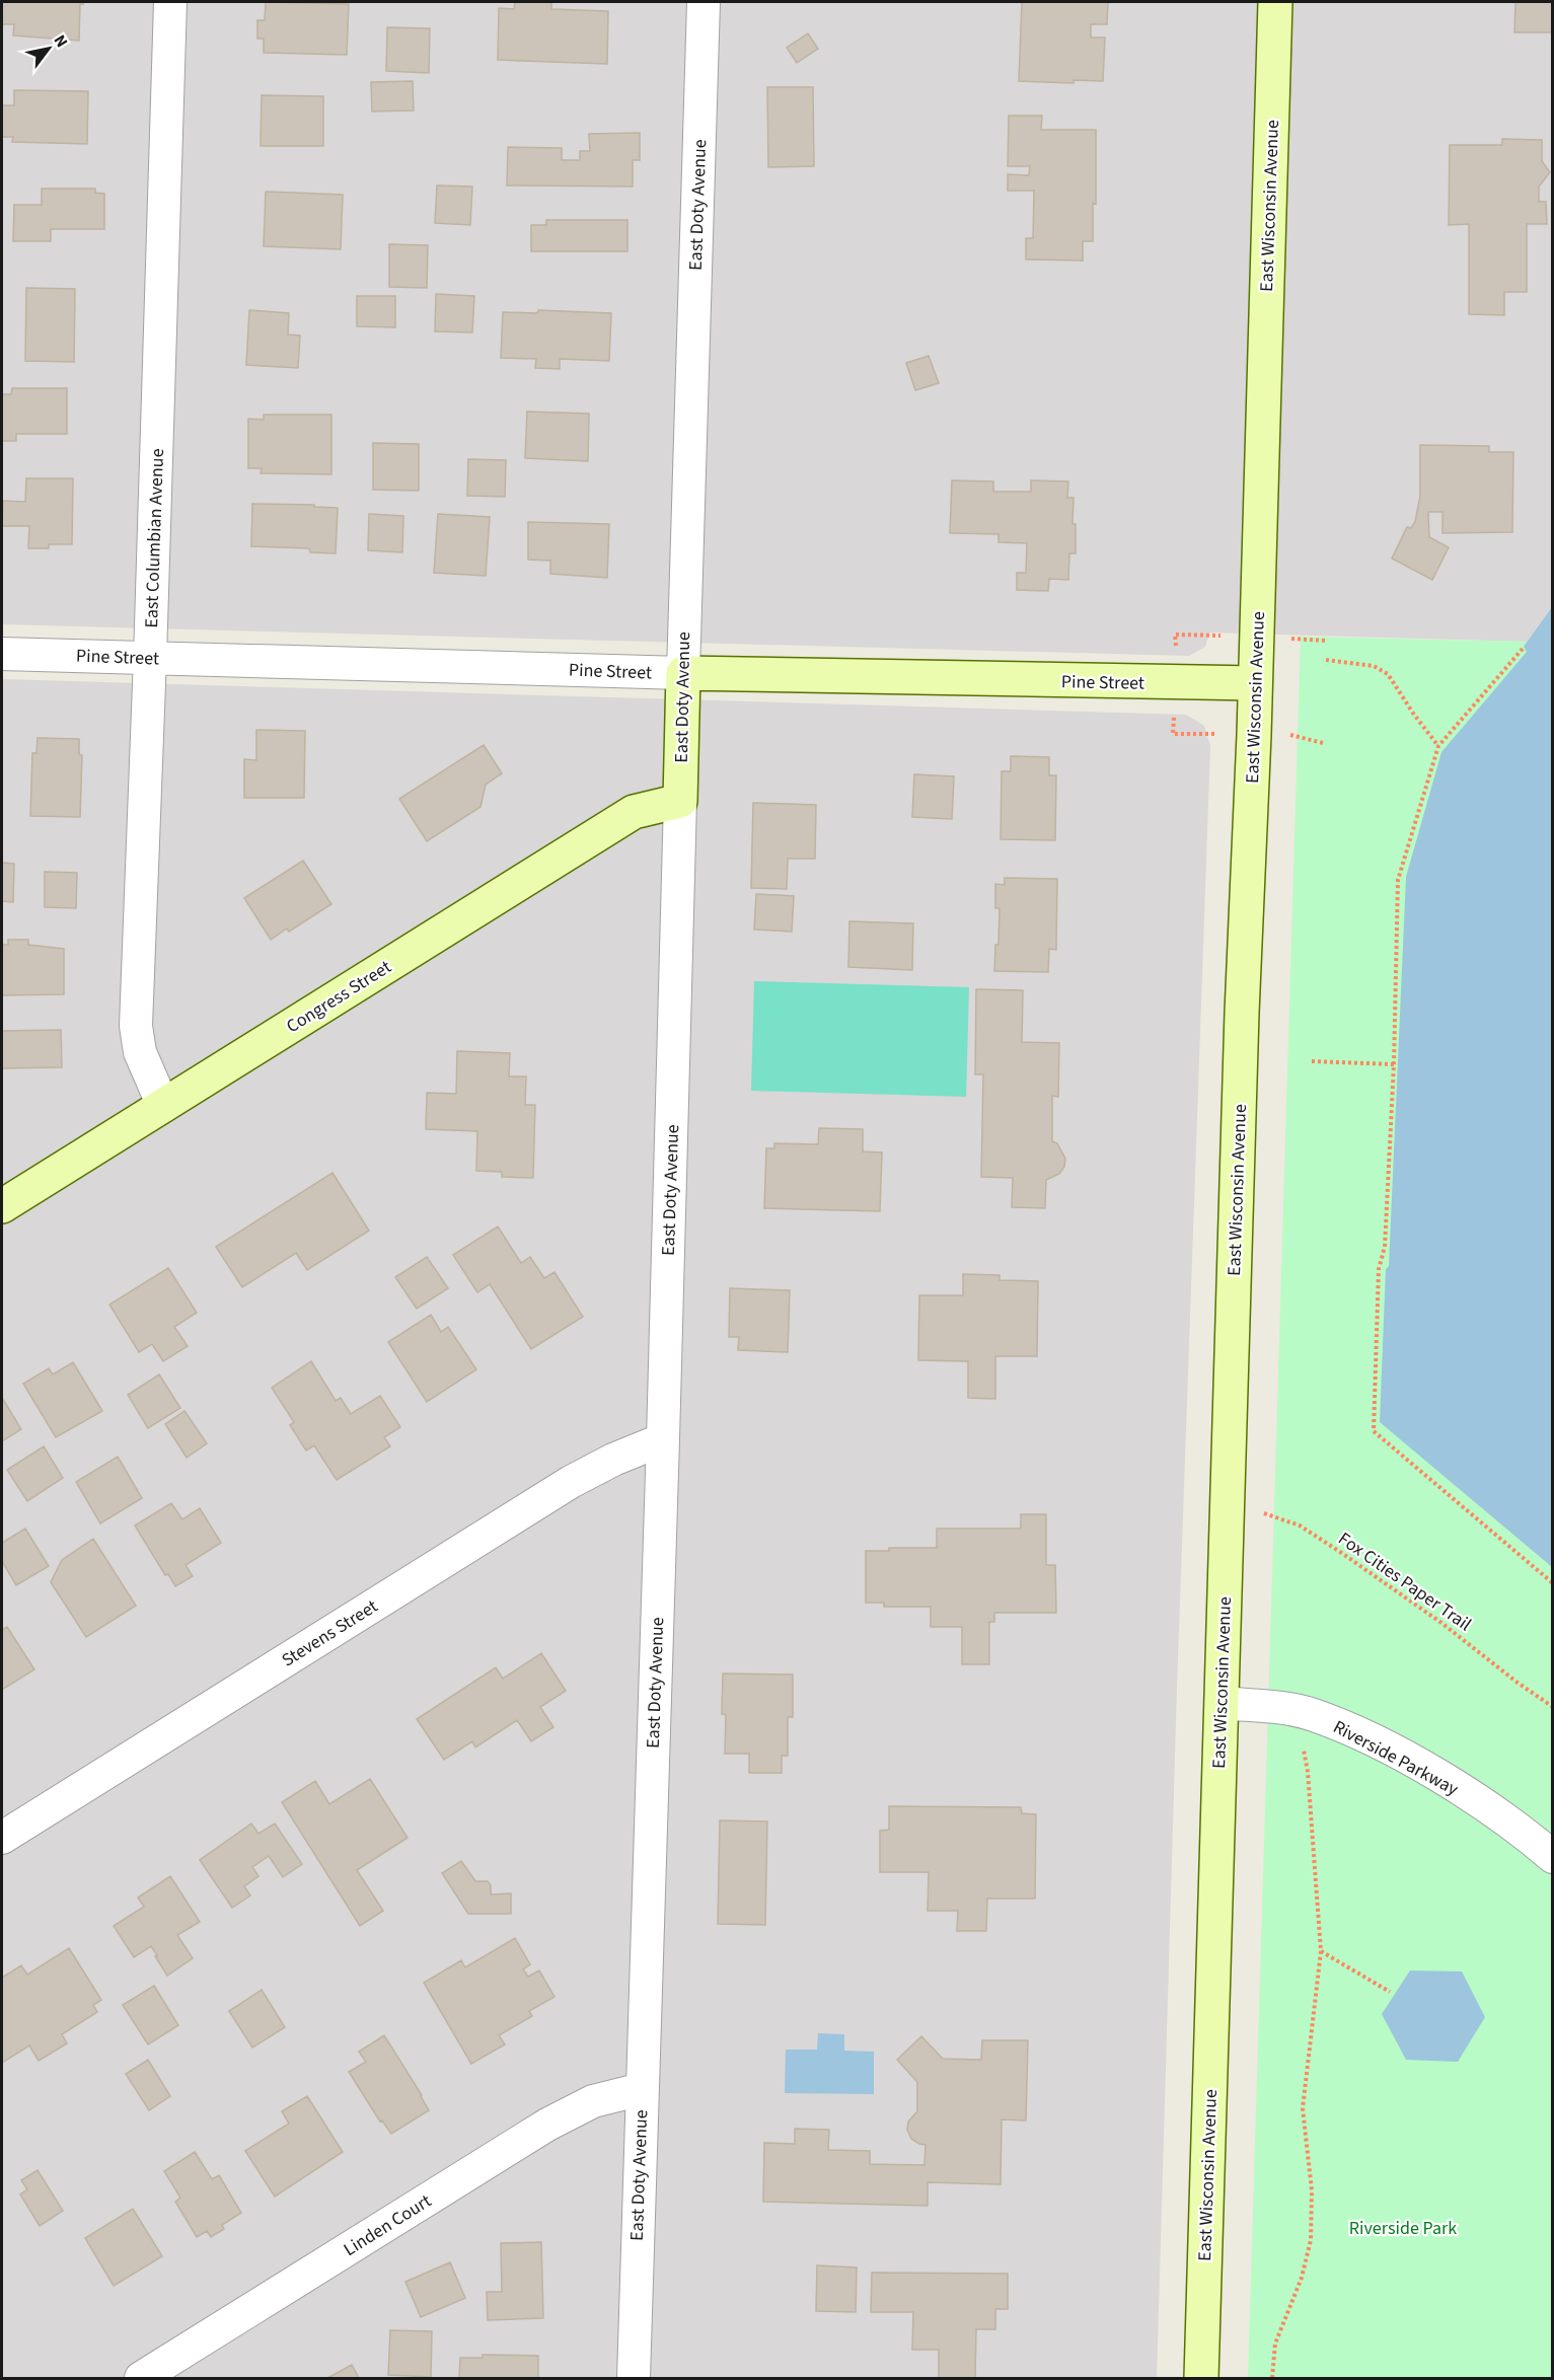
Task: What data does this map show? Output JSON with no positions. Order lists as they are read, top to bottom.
{
  "streets": {
    "main road": [
      "East Doty Avenue",
      "East Wisconsin Avenue",
      "Pine Street",
      "Congress Street"
    ],
    "street": [
      "East Columbian Avenue",
      "Stevens Street",
      "Riverside Parkway",
      "Linden Court"
    ],
    "path": ["Fox Cities Paper Trail"]
  },
  "crossings": [
    ["East Doty Avenue", "Pine Street"],
    ["East Doty Avenue", "Congress Street"],
    ["East Doty Avenue", "Stevens Street"],
    ["East Doty Avenue", "Linden Court"],
    ["East Wisconsin Avenue", "Pine Street"],
    ["East Wisconsin Avenue", "Fox Cities Paper Trail"],
    ["East Wisconsin Avenue", "Riverside Parkway"],
    ["East Columbian Avenue", "Pine Street"],
    ["East Columbian Avenue", "Congress Street"]
  ],
  "parks": ["Riverside Park"],
  "north": "top right"
}
